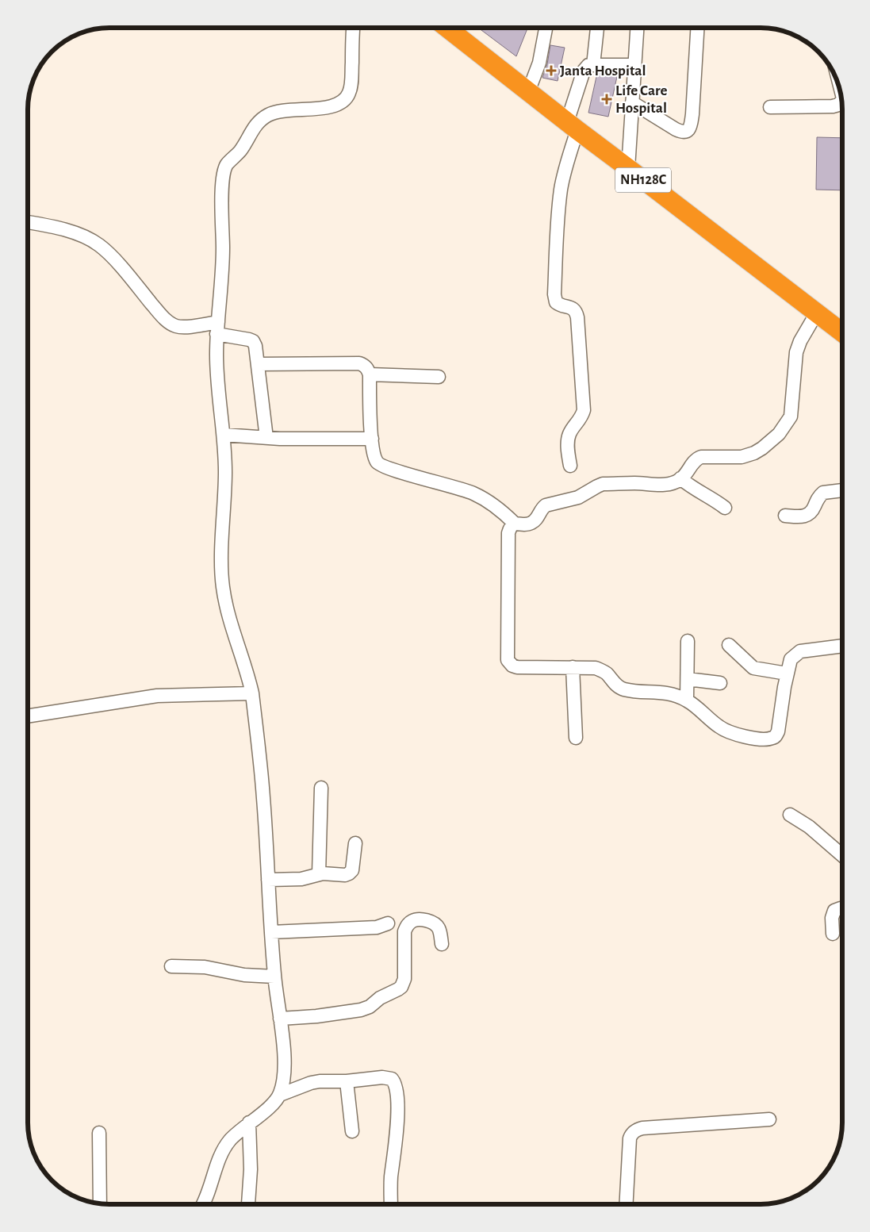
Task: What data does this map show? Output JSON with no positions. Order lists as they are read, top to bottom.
{
  "streets": {
    "highway": ["NH128C"]
  },
  "places": {
    "health": ["Janta Hospital", "Life Care Hospital"]
  }
}
